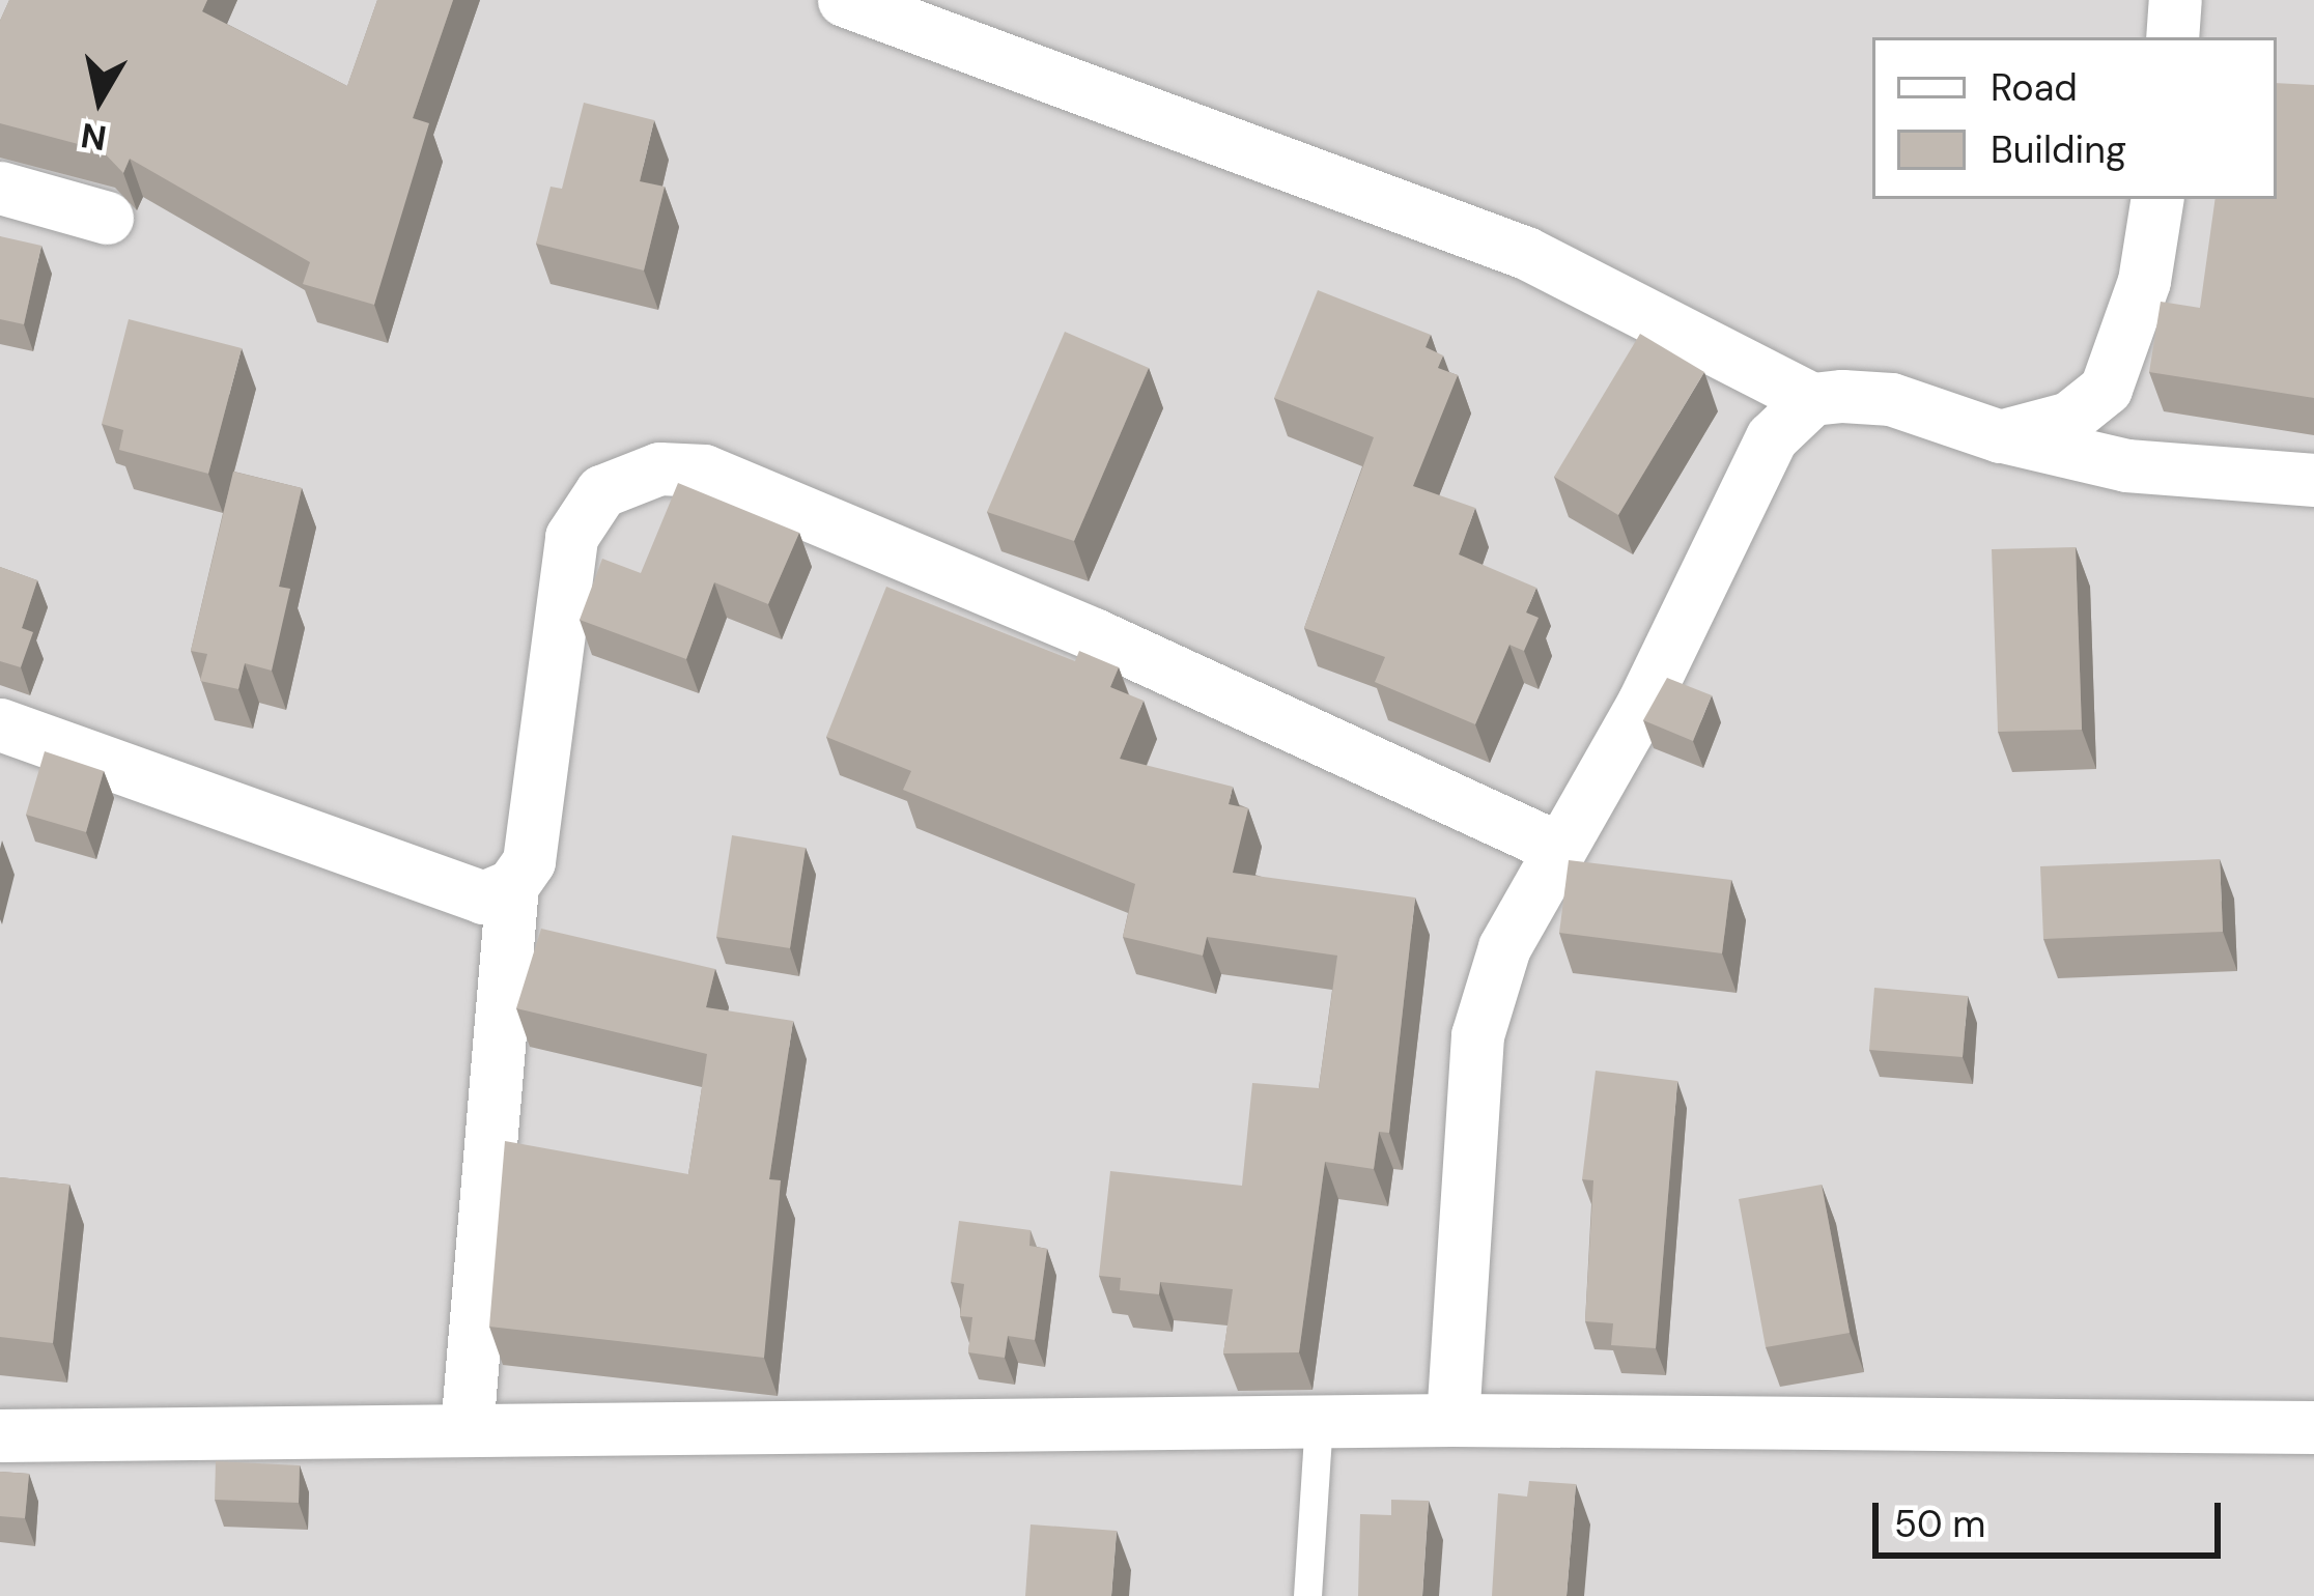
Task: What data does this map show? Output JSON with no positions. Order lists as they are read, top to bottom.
{
  "legend": ["Road", "Building"],
  "scale_bar": "50 m",
  "north": "bottom"
}
